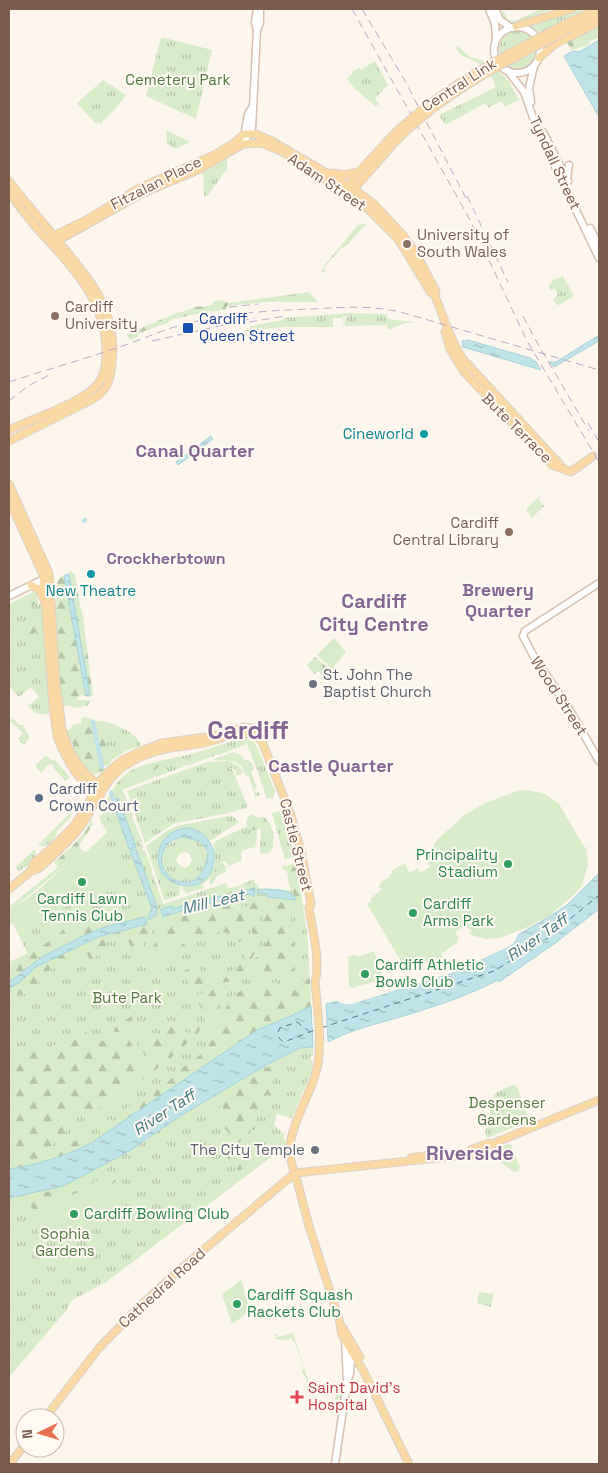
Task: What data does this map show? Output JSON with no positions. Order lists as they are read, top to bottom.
{
  "streets": {
    "main road": [
      "Central Link",
      "Adam Street",
      "Fitzalan Place",
      "Bute Terrace",
      "Castle Street",
      "Cathedral Road"
    ],
    "street": ["Tyndall Street", "Wood Street"]
  },
  "crossings": [
    ["Central Link", "Adam Street"],
    ["Adam Street", "Fitzalan Place"],
    ["Adam Street", "Bute Terrace"],
    ["Castle Street", "Cathedral Road"]
  ],
  "districts": [
    "Canal Quarter",
    "Crockherbtown",
    "Brewery Quarter",
    "Cardiff City Centre",
    "Cardiff",
    "Castle Quarter",
    "Riverside"
  ],
  "water": ["Mill Leat", "River Taff"],
  "parks": [
    "Cemetery Park",
    "Bute Park",
    "Despenser Gardens",
    "Sophia Gardens"
  ],
  "places": {
    "other": [
      "University of South Wales",
      "Cardiff University",
      "Cineworld",
      "Cardiff Central Library",
      "New Theatre",
      "St. John The Baptist Church",
      "Cardiff Crown Court",
      "Principality Stadium",
      "Cardiff Lawn Tennis Club",
      "Cardiff Arms Park",
      "Cardiff Athletic Bowls Club",
      "The City Temple",
      "Cardiff Bowling Club",
      "Cardiff Squash Rackets Club"
    ],
    "transit": ["Cardiff Queen Street"],
    "health": ["Saint David's Hospital"]
  },
  "north": "left"
}
